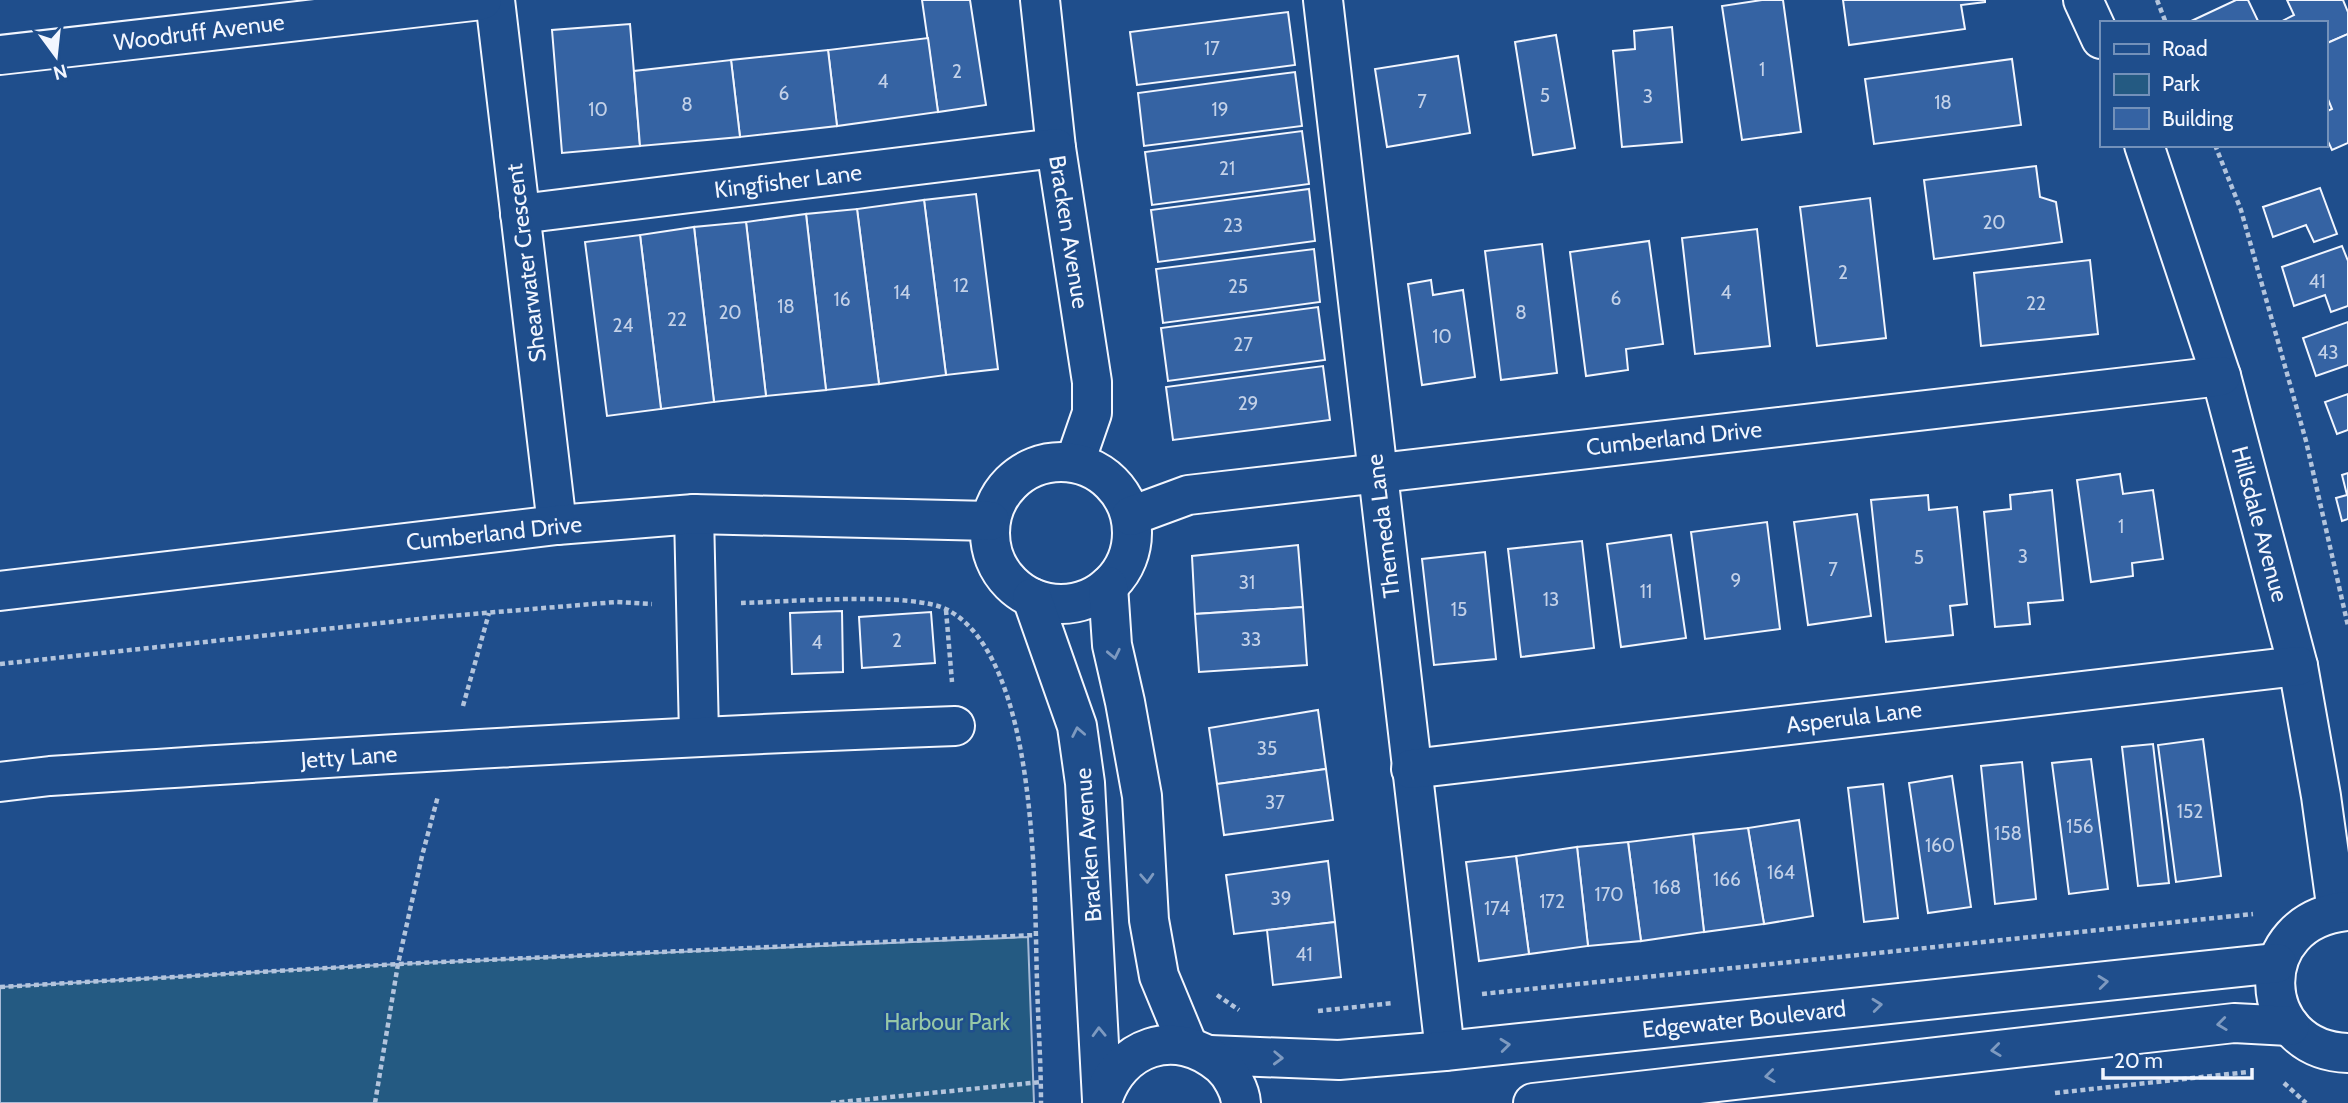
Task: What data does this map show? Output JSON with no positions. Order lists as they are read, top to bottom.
{
  "streets": {
    "street": [
      "Woodruff Avenue",
      "Kingfisher Lane",
      "Bracken Avenue",
      "Shearwater Crescent",
      "Cumberland Drive",
      "Hillsdale Avenue",
      "Themeda Lane",
      "Asperula Lane",
      "Jetty Lane",
      "Edgewater Boulevard"
    ]
  },
  "crossings": [
    ["Kingfisher Lane", "Bracken Avenue"],
    ["Kingfisher Lane", "Shearwater Crescent"],
    ["Bracken Avenue", "Cumberland Drive"],
    ["Bracken Avenue", "Edgewater Boulevard"],
    ["Shearwater Crescent", "Cumberland Drive"],
    ["Cumberland Drive", "Hillsdale Avenue"],
    ["Cumberland Drive", "Themeda Lane"],
    ["Hillsdale Avenue", "Asperula Lane"],
    ["Themeda Lane", "Asperula Lane"],
    ["Themeda Lane", "Edgewater Boulevard"]
  ],
  "parks": ["Harbour Park"],
  "house_numbers": [
    "17",
    "1",
    "2",
    "4",
    "6",
    "5",
    "3",
    "7",
    "18",
    "8",
    "10",
    "19",
    "21",
    "20",
    "23",
    "2",
    "41",
    "12",
    "25",
    "14",
    "4",
    "6",
    "16",
    "22",
    "18",
    "20",
    "8",
    "22",
    "24",
    "10",
    "27",
    "43",
    "29",
    "1",
    "3",
    "5",
    "7",
    "9",
    "31",
    "11",
    "13",
    "15",
    "33",
    "2",
    "4",
    "35",
    "37",
    "152",
    "156",
    "158",
    "160",
    "164",
    "166",
    "168",
    "170",
    "39",
    "172",
    "174",
    "41"
  ],
  "legend": ["Road", "Park", "Building"],
  "scale_bar": "20 m",
  "north": "bottom"
}
